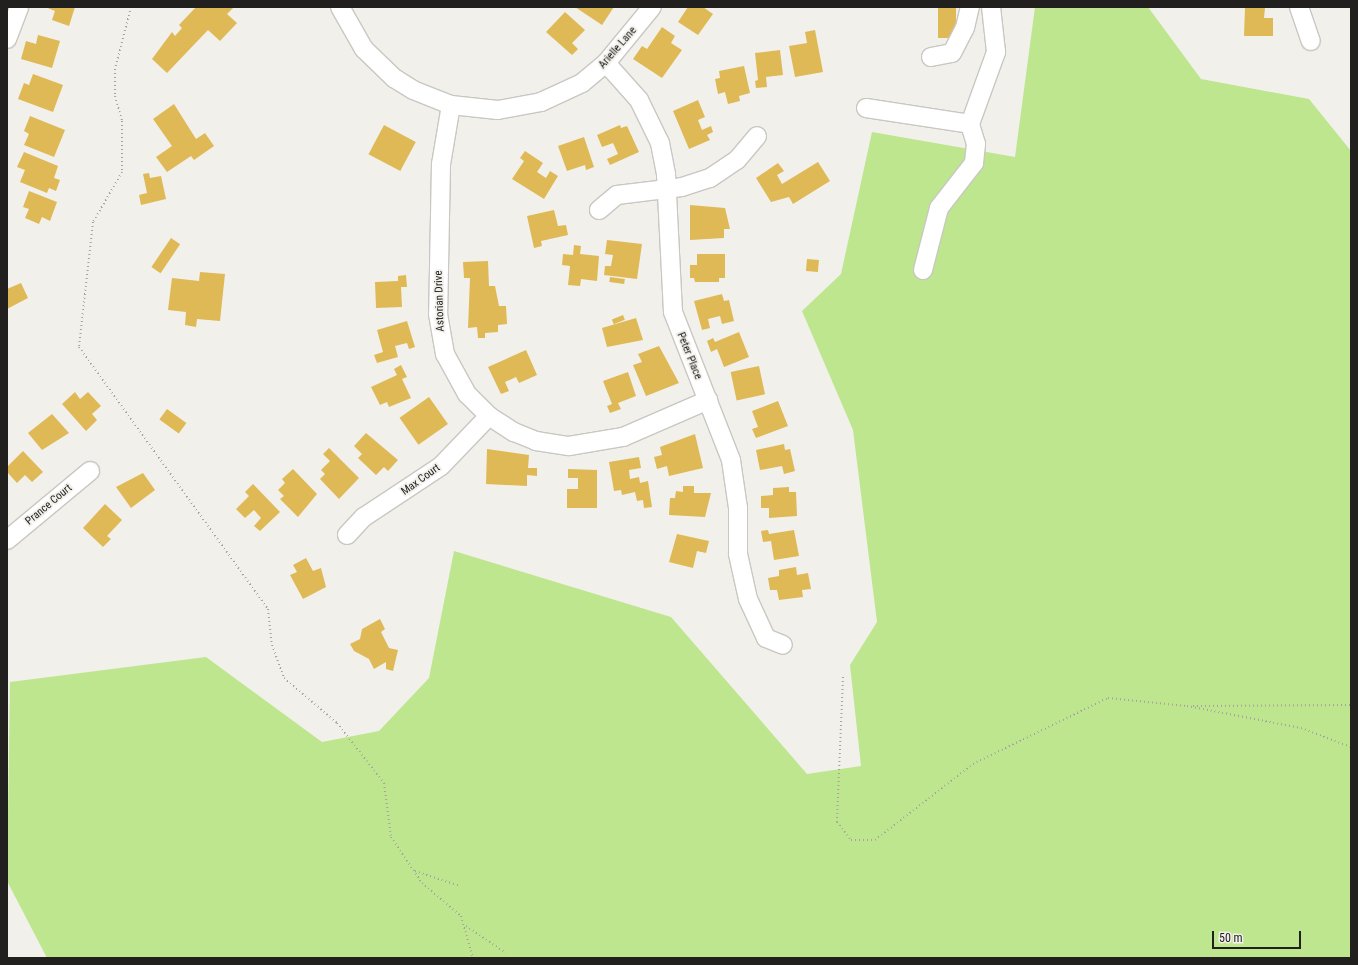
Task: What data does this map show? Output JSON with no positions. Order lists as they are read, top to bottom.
{
  "streets": {
    "street": [
      "Arielle Lane",
      "Astorian Drive",
      "Peter Place",
      "Max Court",
      "Prance Court"
    ]
  },
  "crossings": [
    ["Arielle Lane", "Astorian Drive"],
    ["Arielle Lane", "Peter Place"],
    ["Astorian Drive", "Peter Place"],
    ["Astorian Drive", "Max Court"]
  ],
  "scale_bar": "50 m"
}
